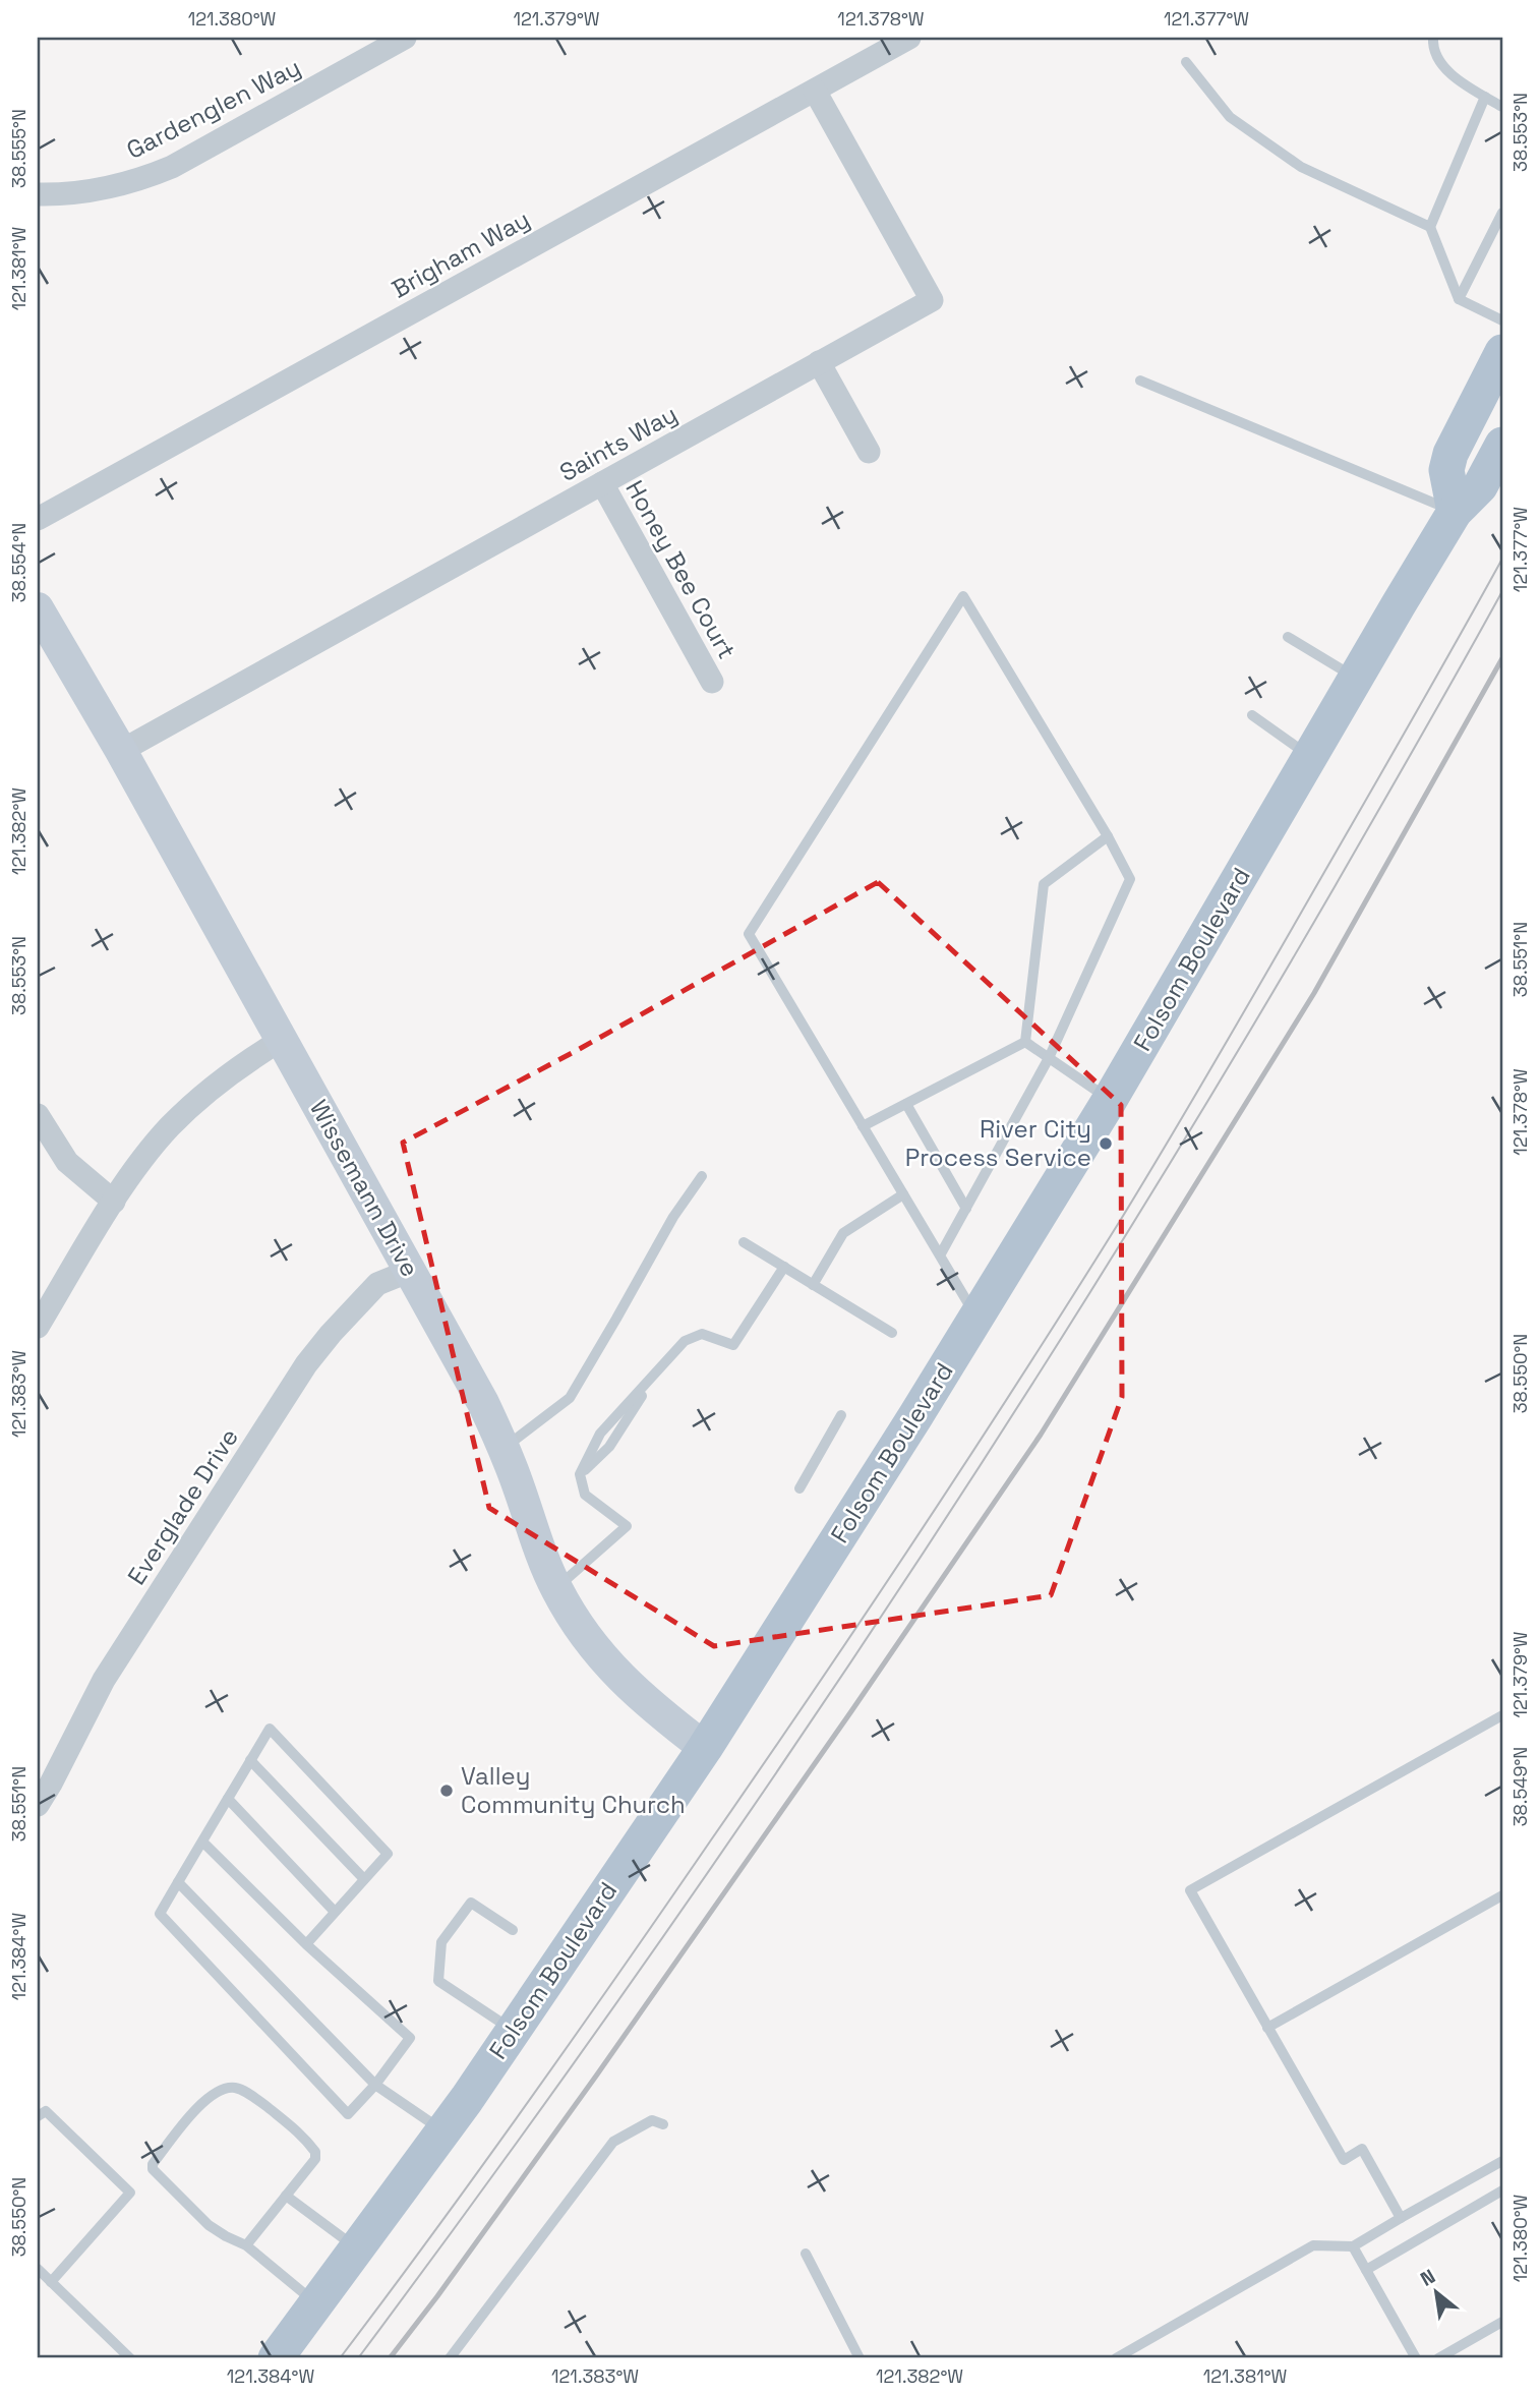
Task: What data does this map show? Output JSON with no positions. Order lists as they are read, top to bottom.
{
  "streets": {
    "main road": ["Folsom Boulevard"],
    "street": [
      "Gardenglen Way",
      "Brigham Way",
      "Saints Way",
      "Honey Bee Court",
      "Wissemann Drive",
      "Everglade Drive"
    ]
  },
  "crossings": [
    ["Brigham Way", "Saints Way"],
    ["Saints Way", "Honey Bee Court"],
    ["Saints Way", "Wissemann Drive"],
    ["Folsom Boulevard", "Wissemann Drive"],
    ["Wissemann Drive", "Everglade Drive"]
  ],
  "places": ["River City Process Service", "Valley Community Church"],
  "north": "top left",
  "coordinates": [
    "121.380°W",
    "121.379°W",
    "121.378°W",
    "121.377°W",
    "38.553°N",
    "38.555°N",
    "121.381°W",
    "38.554°N",
    "121.382°W",
    "38.551°N",
    "38.550°N",
    "121.383°W",
    "38.549°N",
    "121.384°W"
  ]
}
